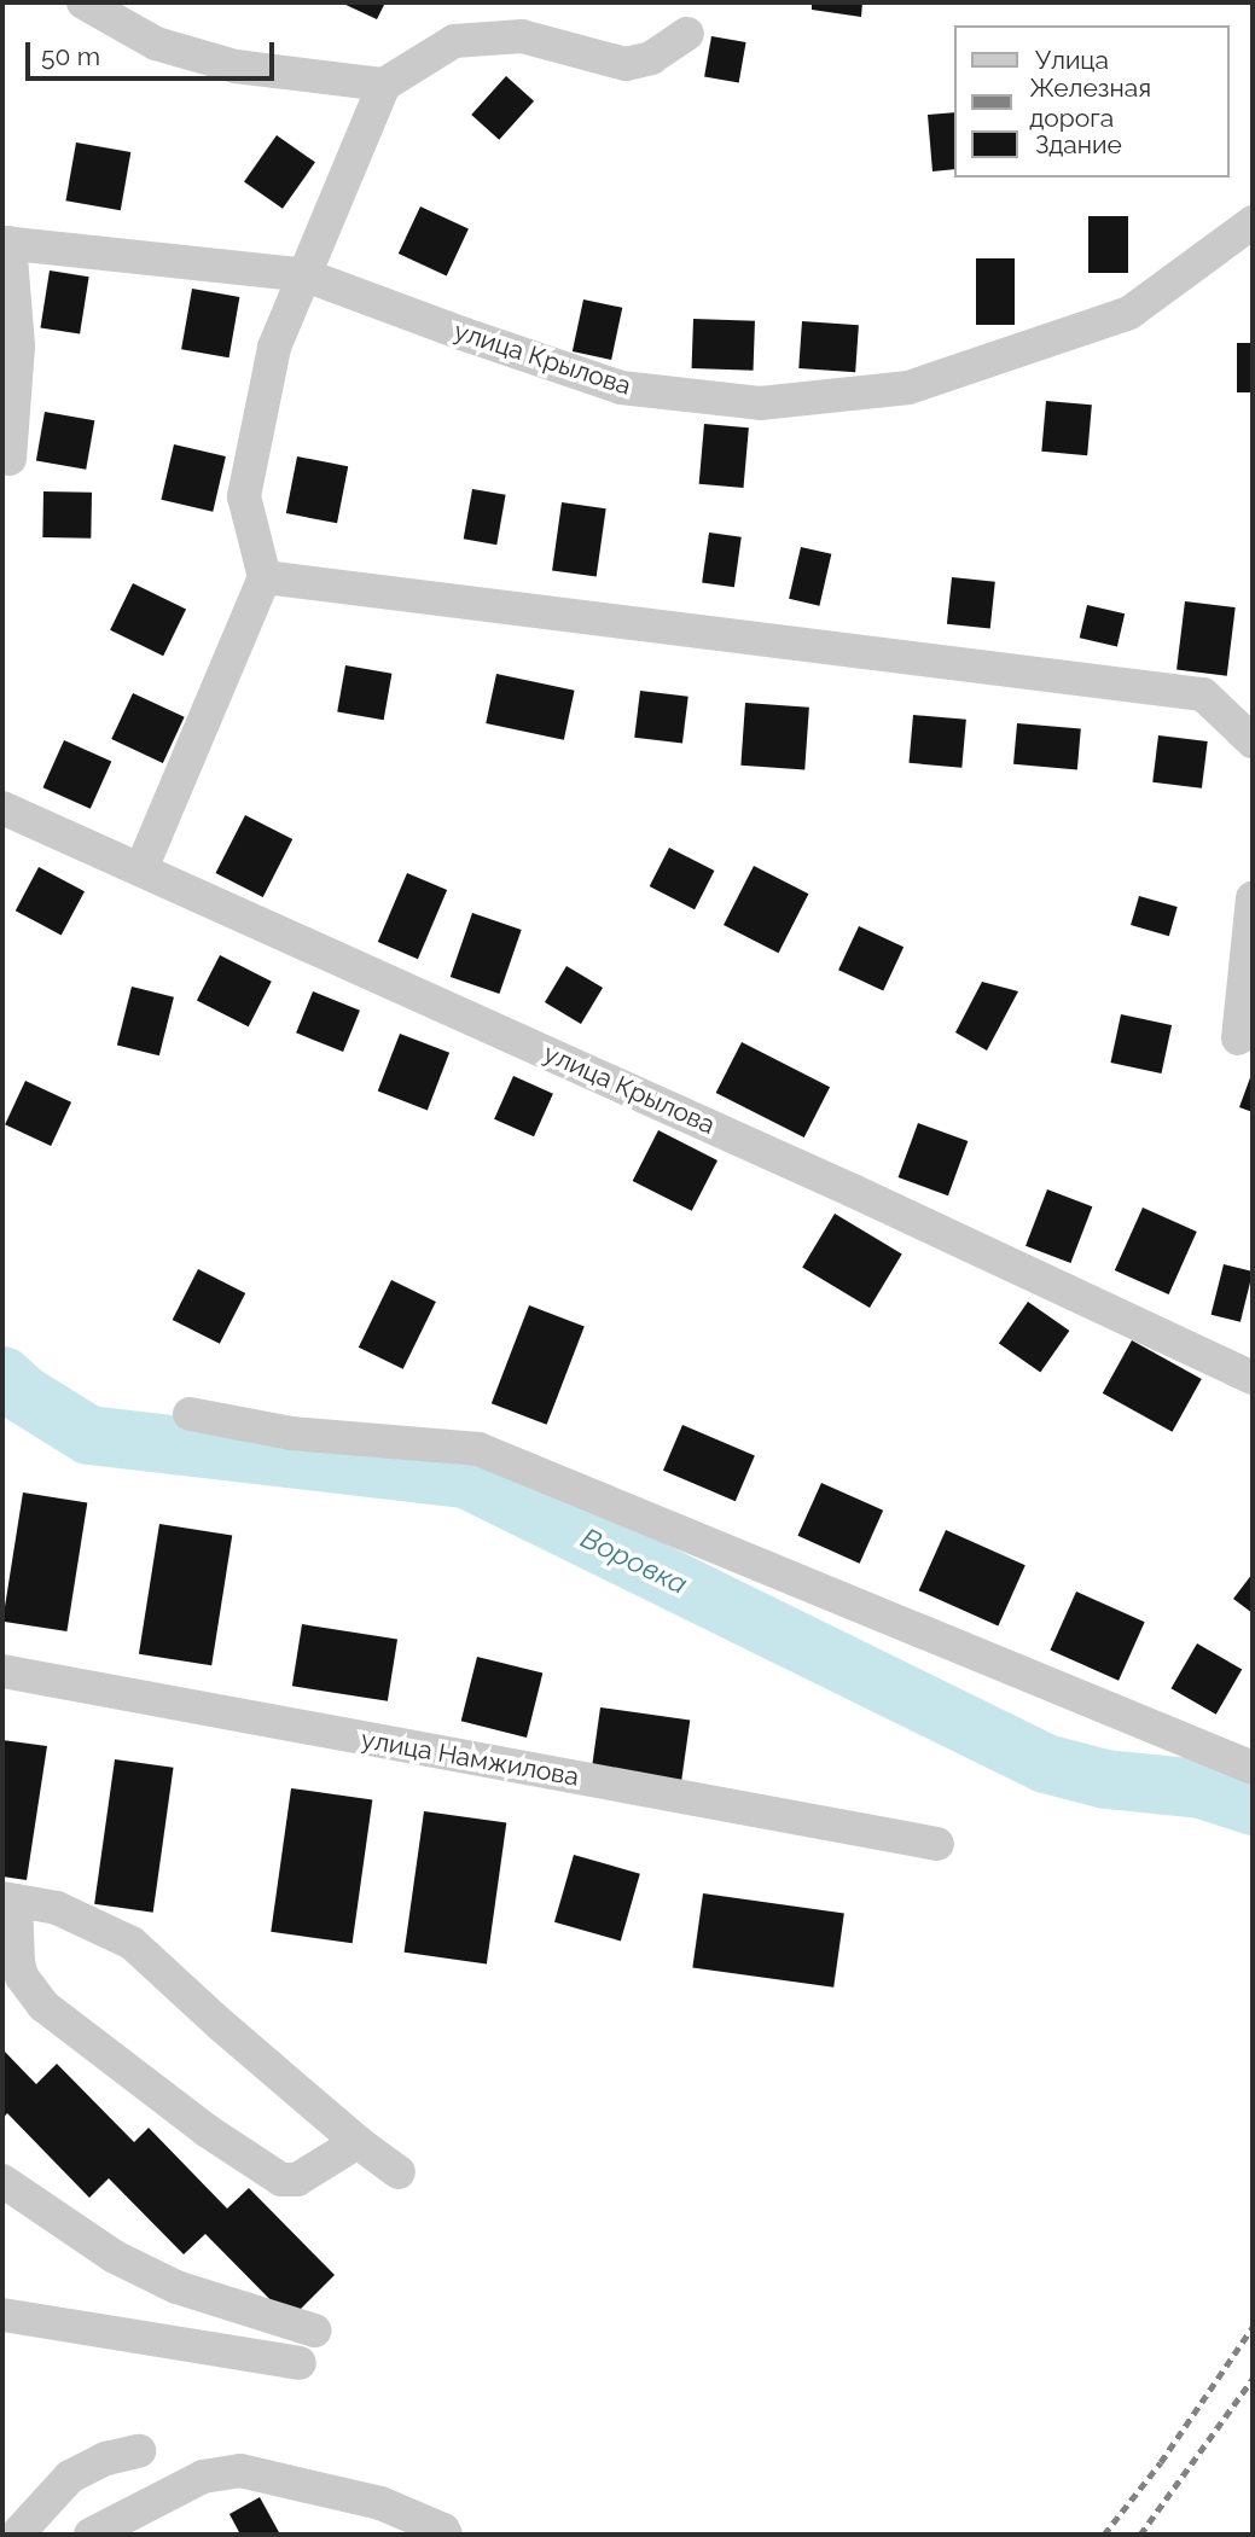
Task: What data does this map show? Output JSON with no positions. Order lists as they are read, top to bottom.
{
  "streets": {
    "street": ["улица Крылова", "улица Намжилова"]
  },
  "water": ["Воровка"],
  "legend": ["Улица", "Железная дорога", "Здание"],
  "scale_bar": "50 m"
}
